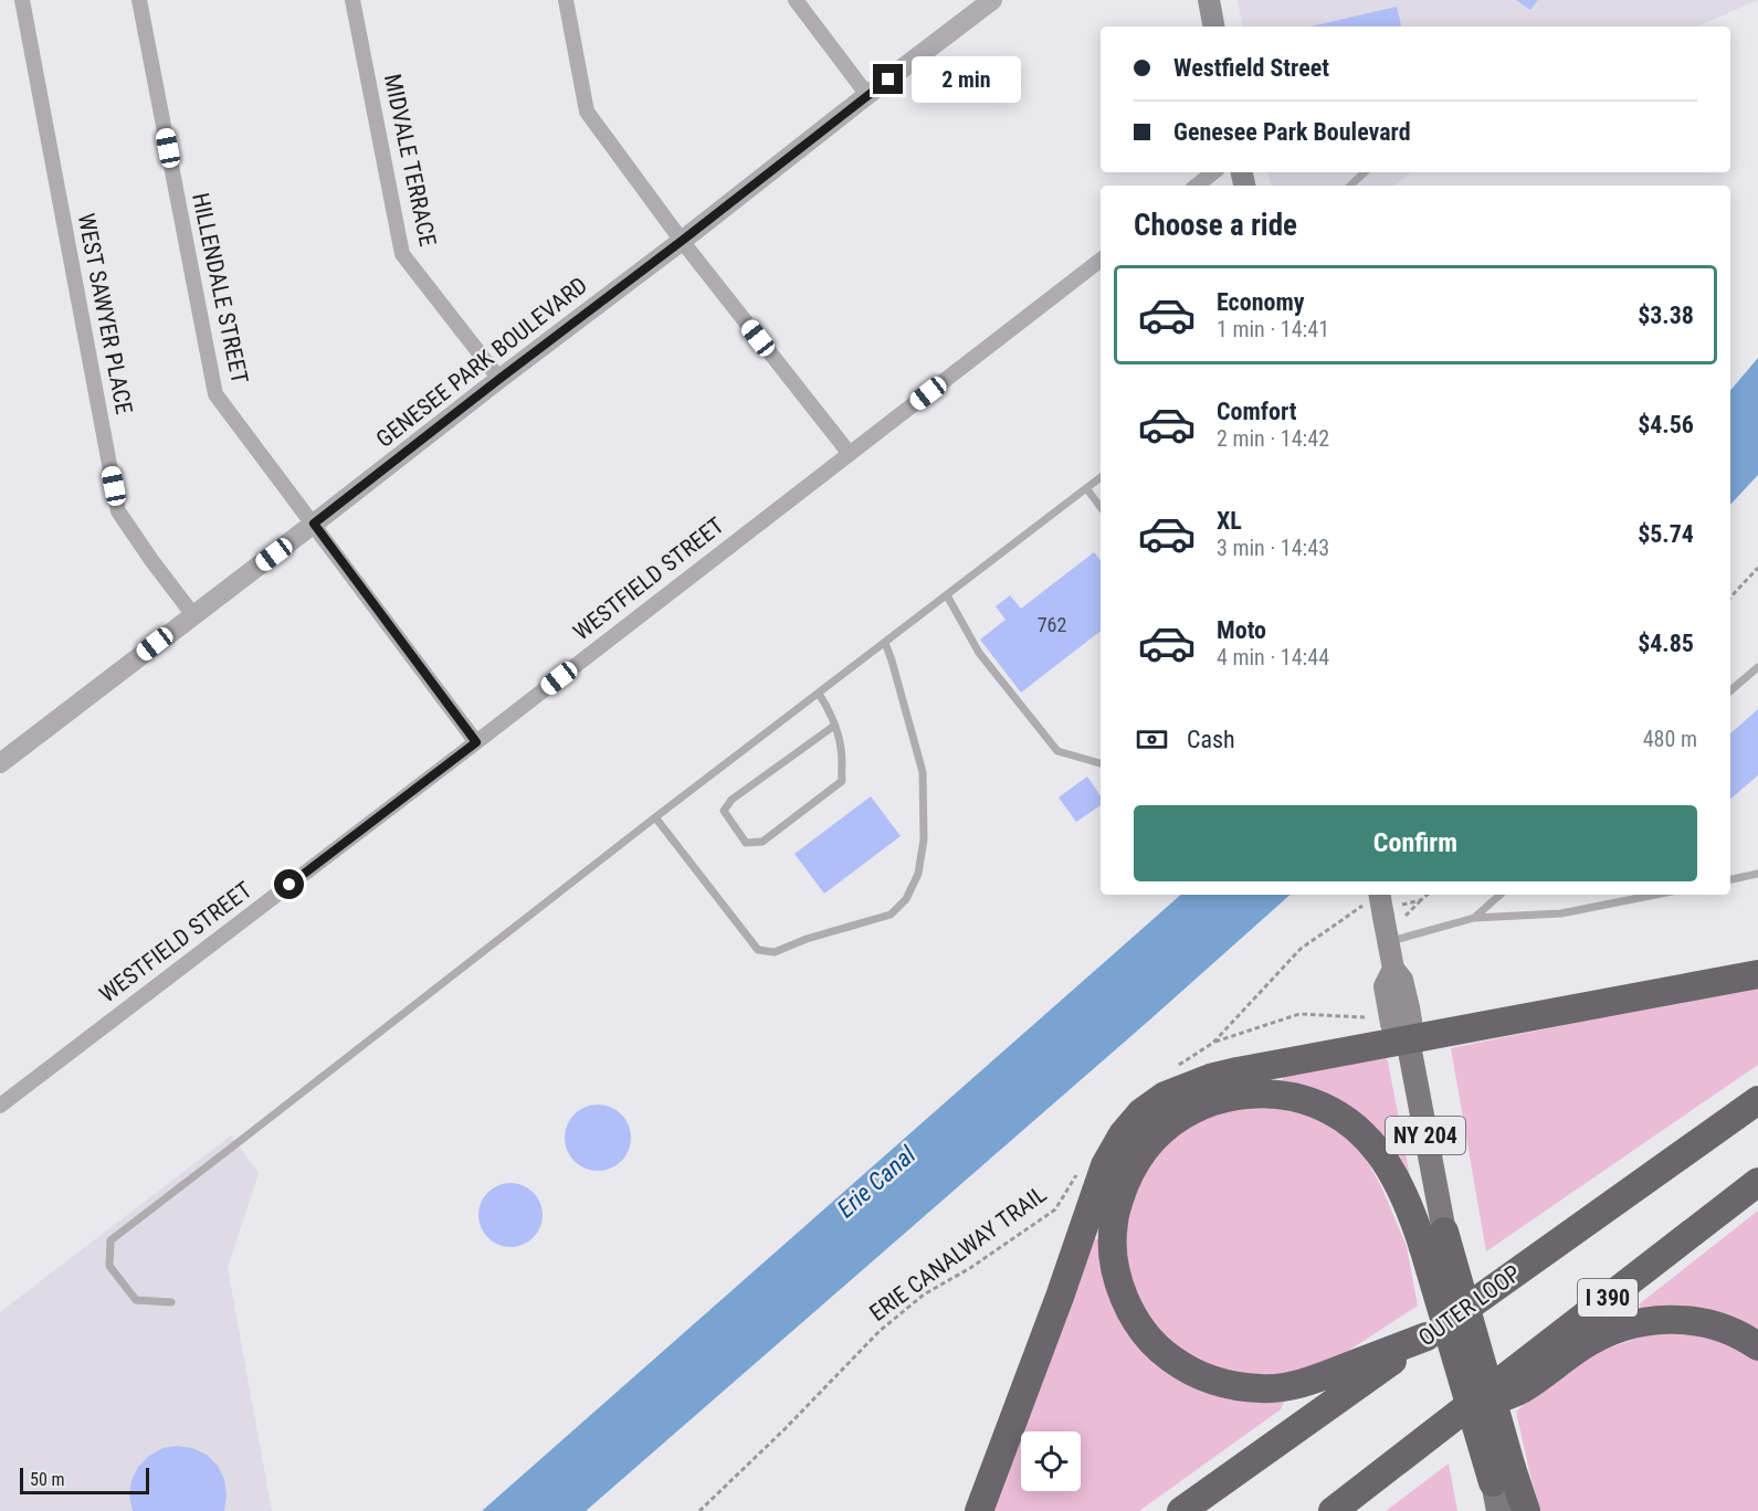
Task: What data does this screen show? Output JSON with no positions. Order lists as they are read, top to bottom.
{
  "streets": {
    "highway": ["I 390", "OUTER LOOP"],
    "main road": ["NY 204"],
    "street": [
      "MIDVALE TERRACE",
      "HILLENDALE STREET",
      "WEST SAWYER PLACE",
      "GENESEE PARK BOULEVARD",
      "WESTFIELD STREET"
    ],
    "path": ["ERIE CANALWAY TRAIL"]
  },
  "crossings": [
    ["MIDVALE TERRACE", "GENESEE PARK BOULEVARD"],
    ["HILLENDALE STREET", "GENESEE PARK BOULEVARD"],
    ["HILLENDALE STREET", "WESTFIELD STREET"],
    ["WEST SAWYER PLACE", "GENESEE PARK BOULEVARD"]
  ],
  "water": ["Erie Canal"],
  "house_numbers": ["762"],
  "scale_bar": "50 m",
  "page": {
    "banner": ["Westfield Street", "Genesee Park Boulevard"],
    "bubble": "2 min",
    "heading": "Choose a ride",
    "list": [
      {
        "name": "Economy",
        "note": "1 min · 14:41",
        "value": "$3.38"
      },
      {
        "name": "Comfort",
        "note": "2 min · 14:42",
        "value": "$4.56"
      },
      {
        "name": "XL",
        "note": "3 min · 14:43",
        "value": "$5.74"
      },
      {
        "name": "Moto",
        "note": "4 min · 14:44",
        "value": "$4.85"
      }
    ],
    "pay": ["Cash", "480 m"],
    "buttons": "Confirm",
    "scale": "50 m"
  }
}
